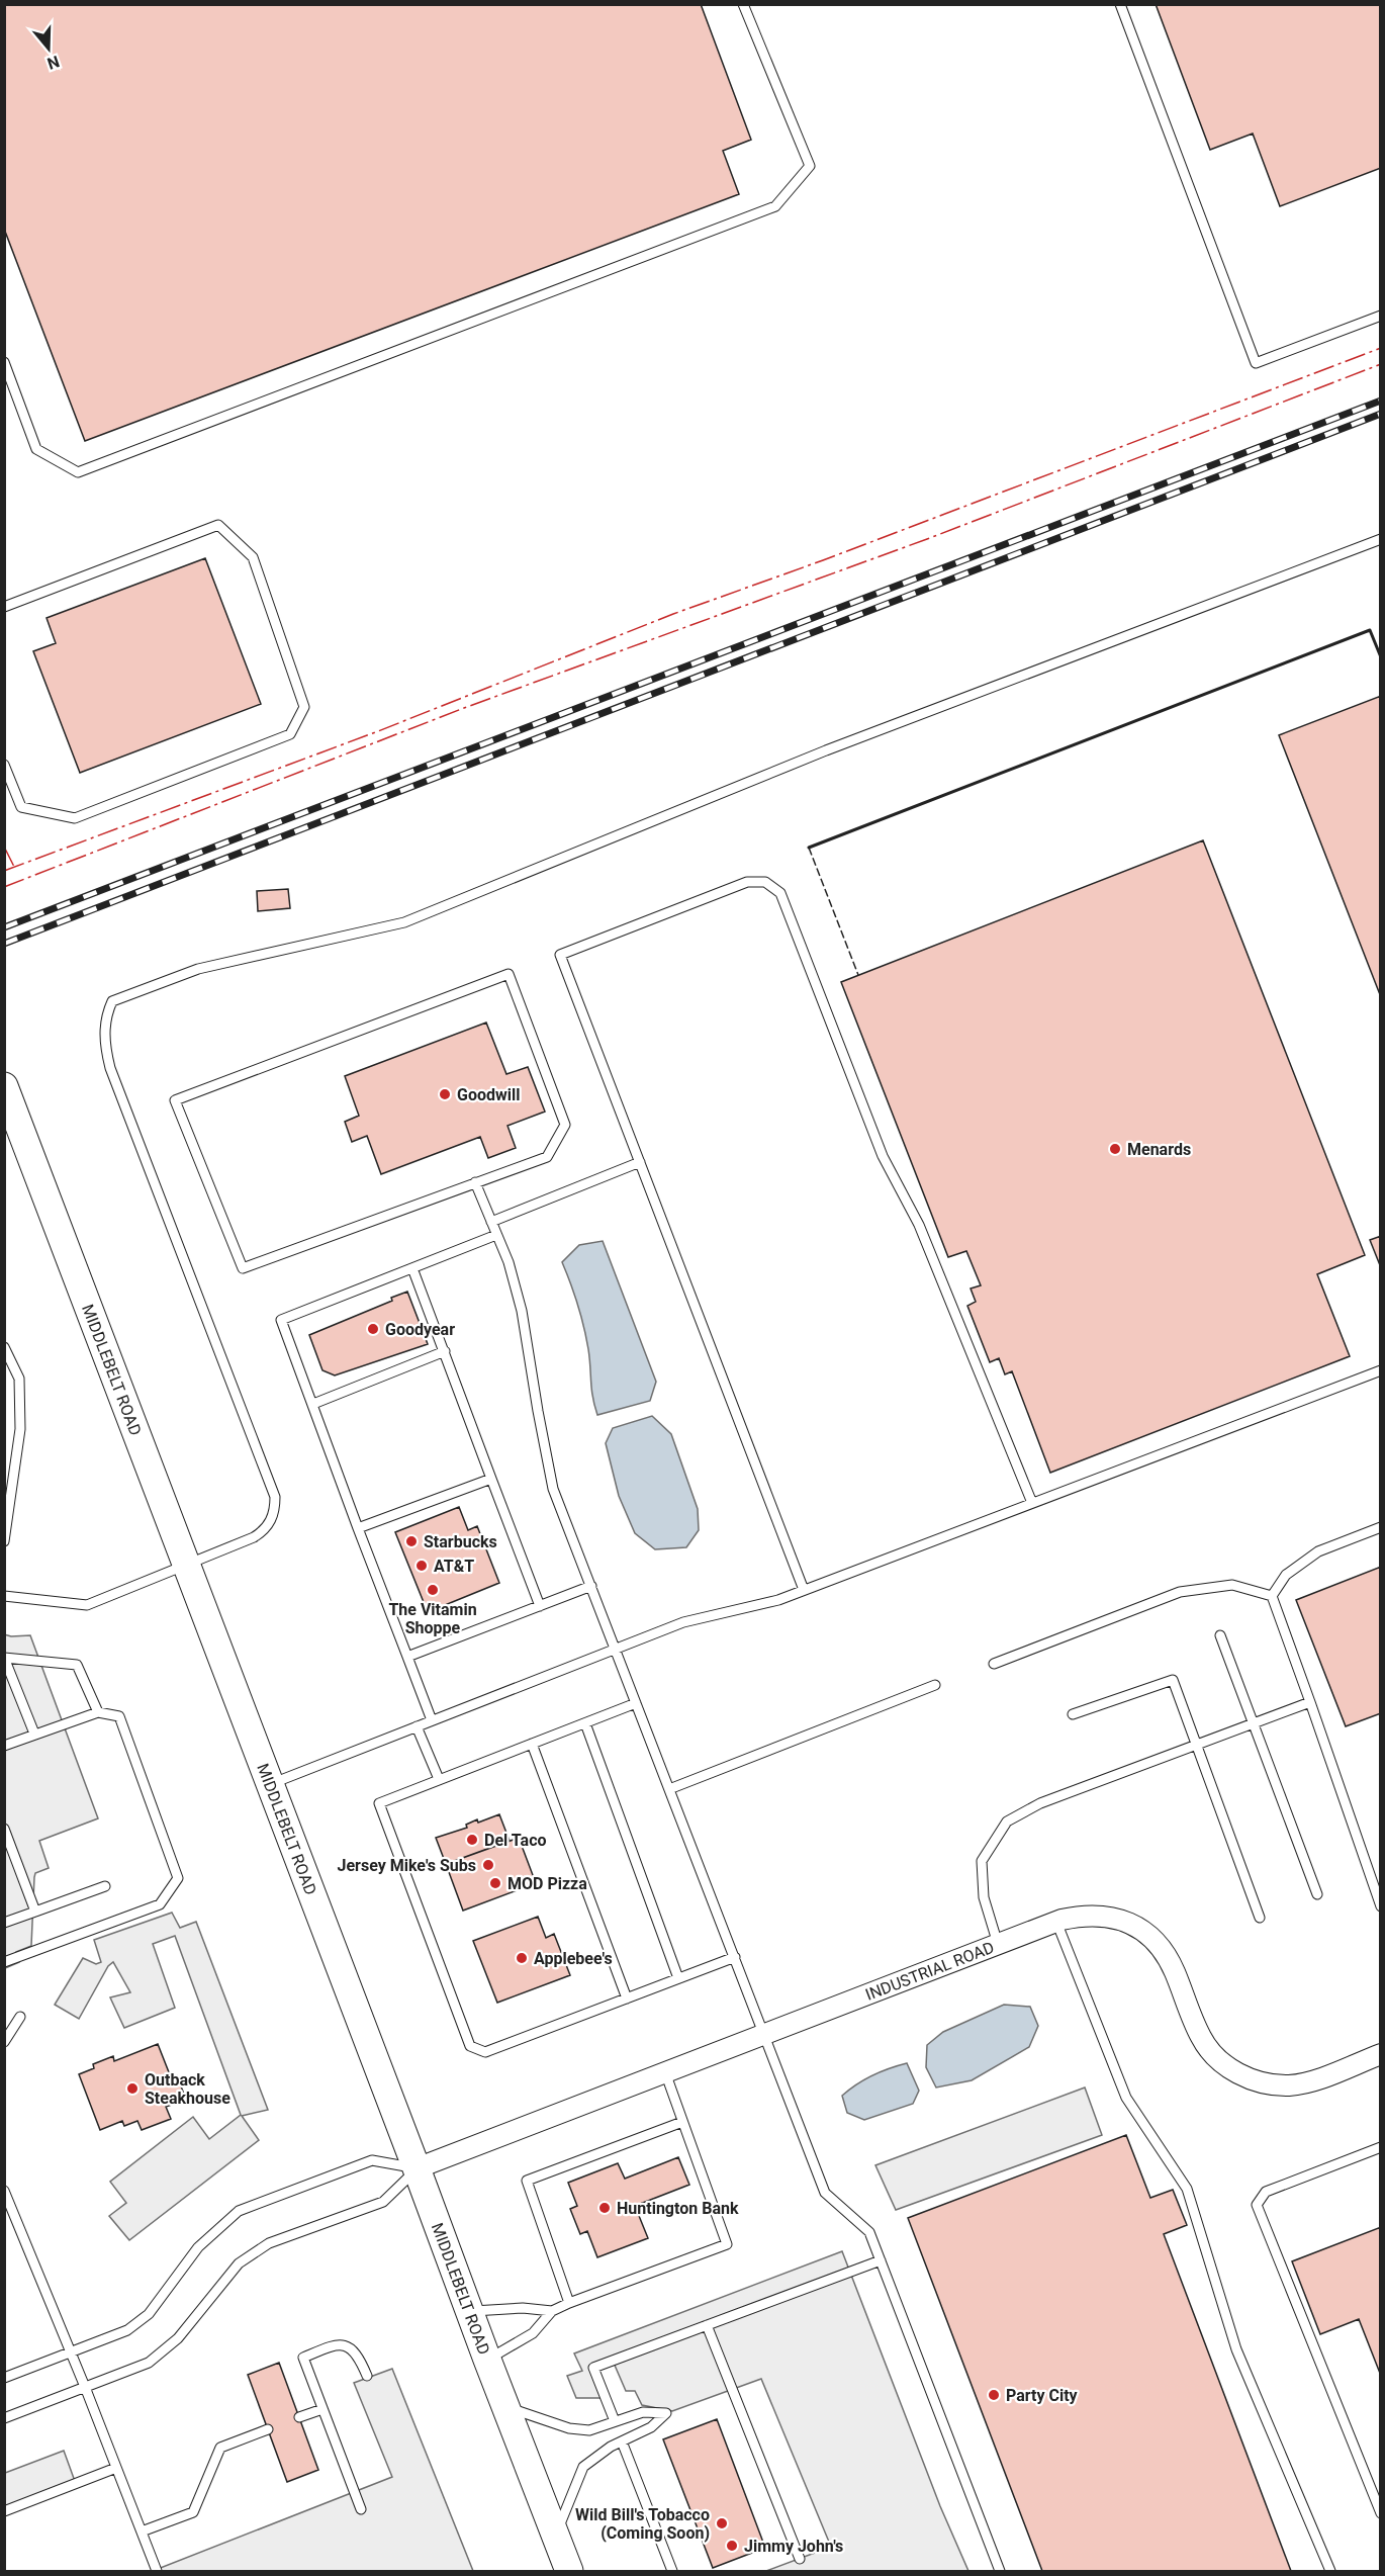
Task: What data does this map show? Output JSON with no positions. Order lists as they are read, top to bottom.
{
  "streets": {
    "main road": ["MIDDLEBELT ROAD"],
    "street": ["INDUSTRIAL ROAD"]
  },
  "crossings": [
    ["MIDDLEBELT ROAD", "INDUSTRIAL ROAD"]
  ],
  "places": [
    "Goodwill",
    "Menards",
    "Goodyear",
    "Starbucks",
    "AT&T",
    "The Vitamin Shoppe",
    "Del Taco",
    "Jersey Mike's Subs",
    "MOD Pizza",
    "Applebee's",
    "Outback Steakhouse",
    "Huntington Bank",
    "Party City",
    "Wild Bill's Tobacco (Coming Soon)",
    "Jimmy John's"
  ],
  "north": "bottom"
}
